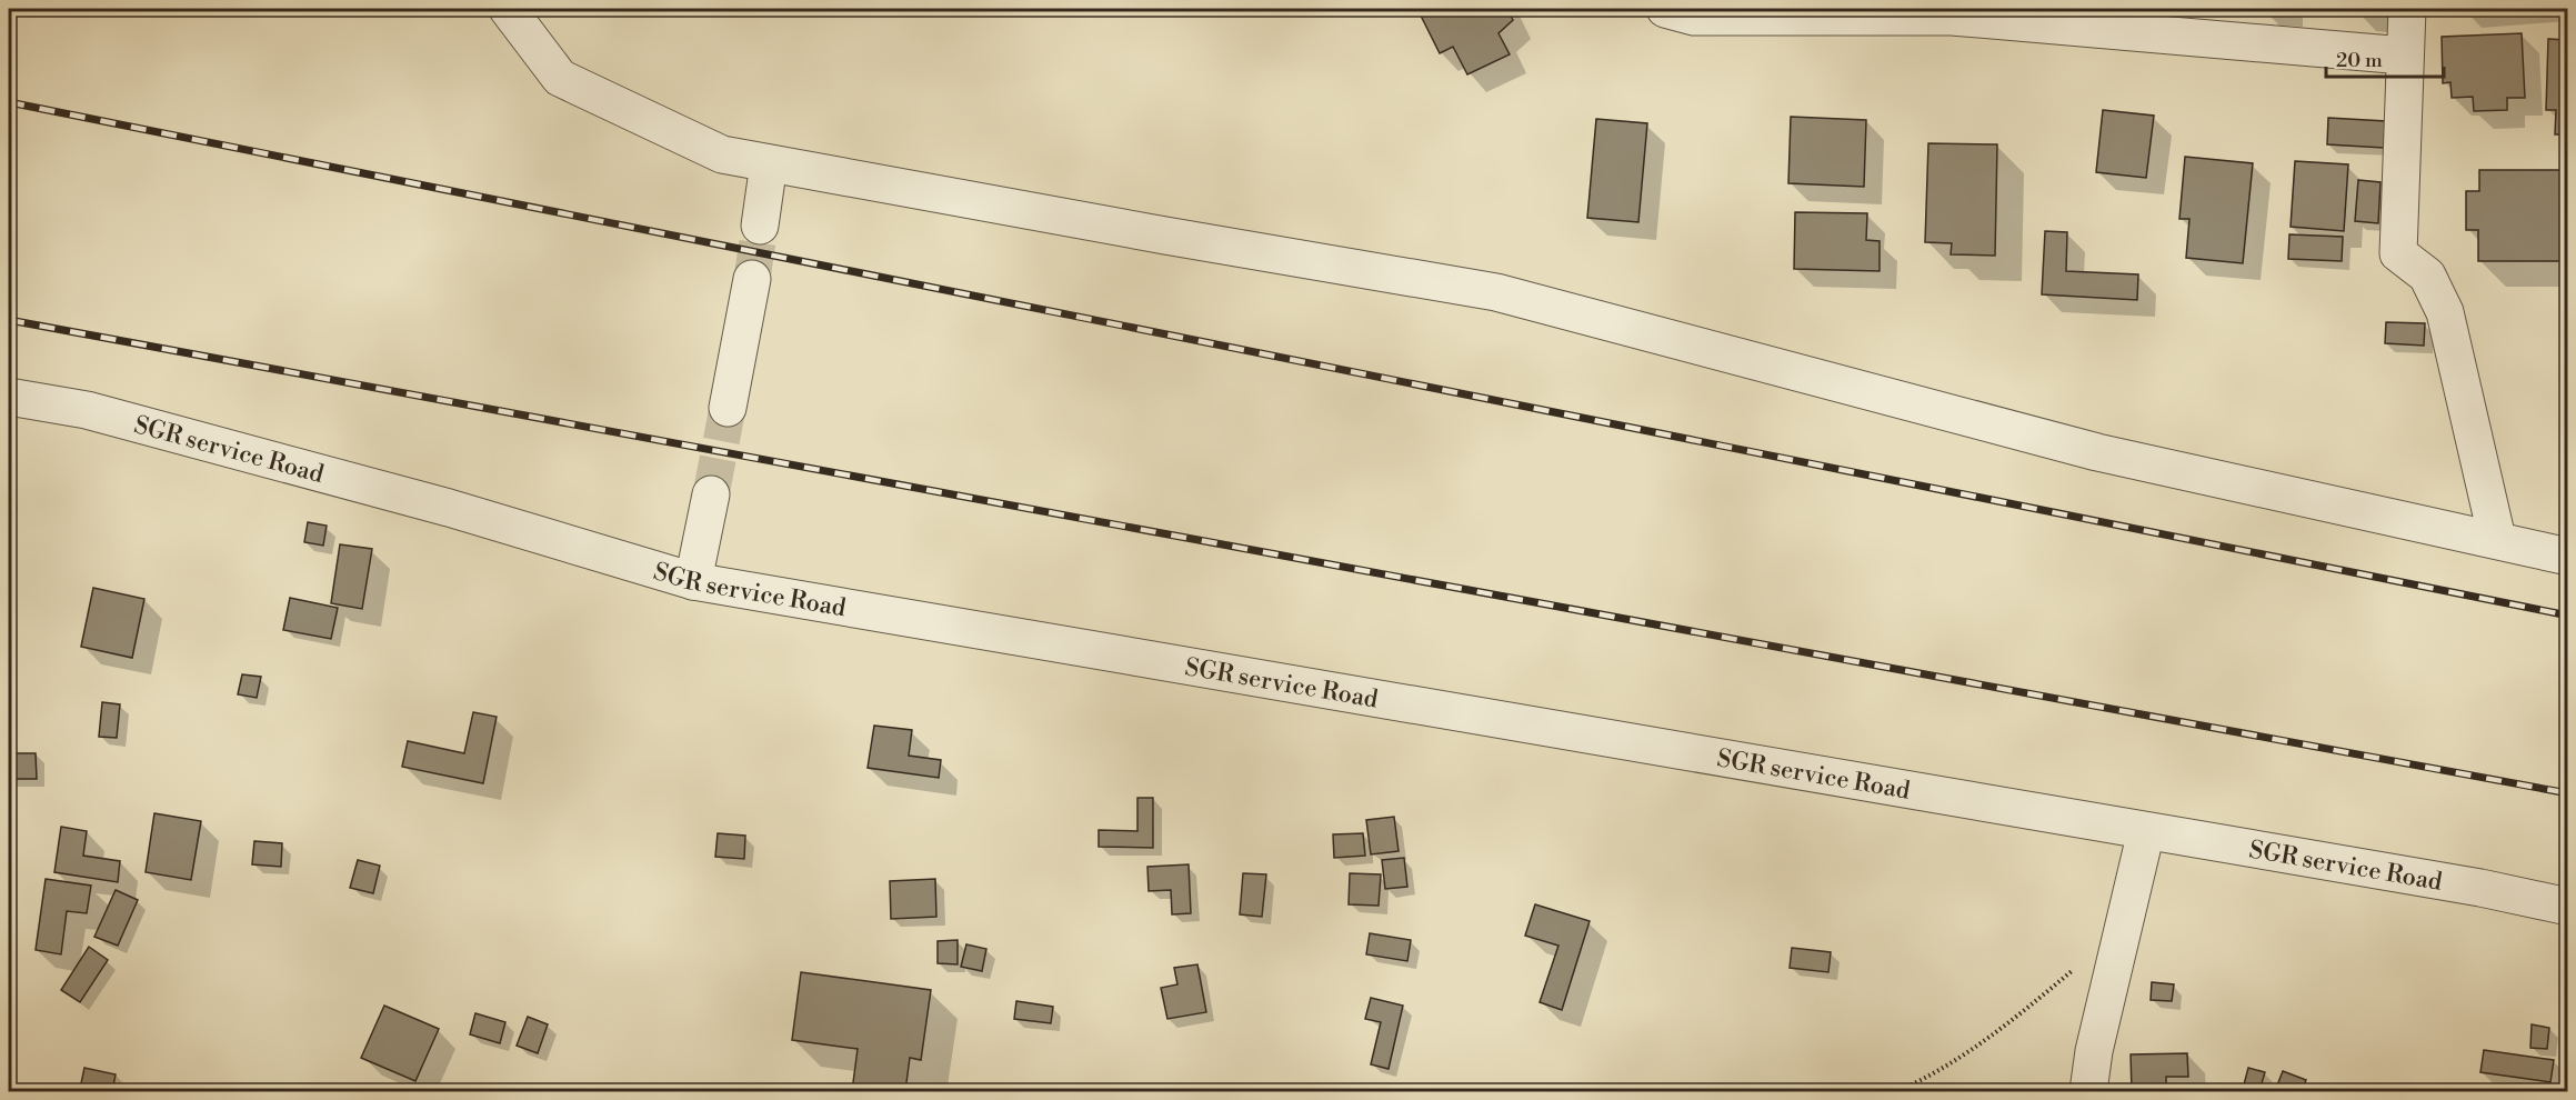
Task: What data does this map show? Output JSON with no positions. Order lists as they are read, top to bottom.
{
  "streets": {
    "street": ["SGR service Road"]
  },
  "scale_bar": "20 m"
}
